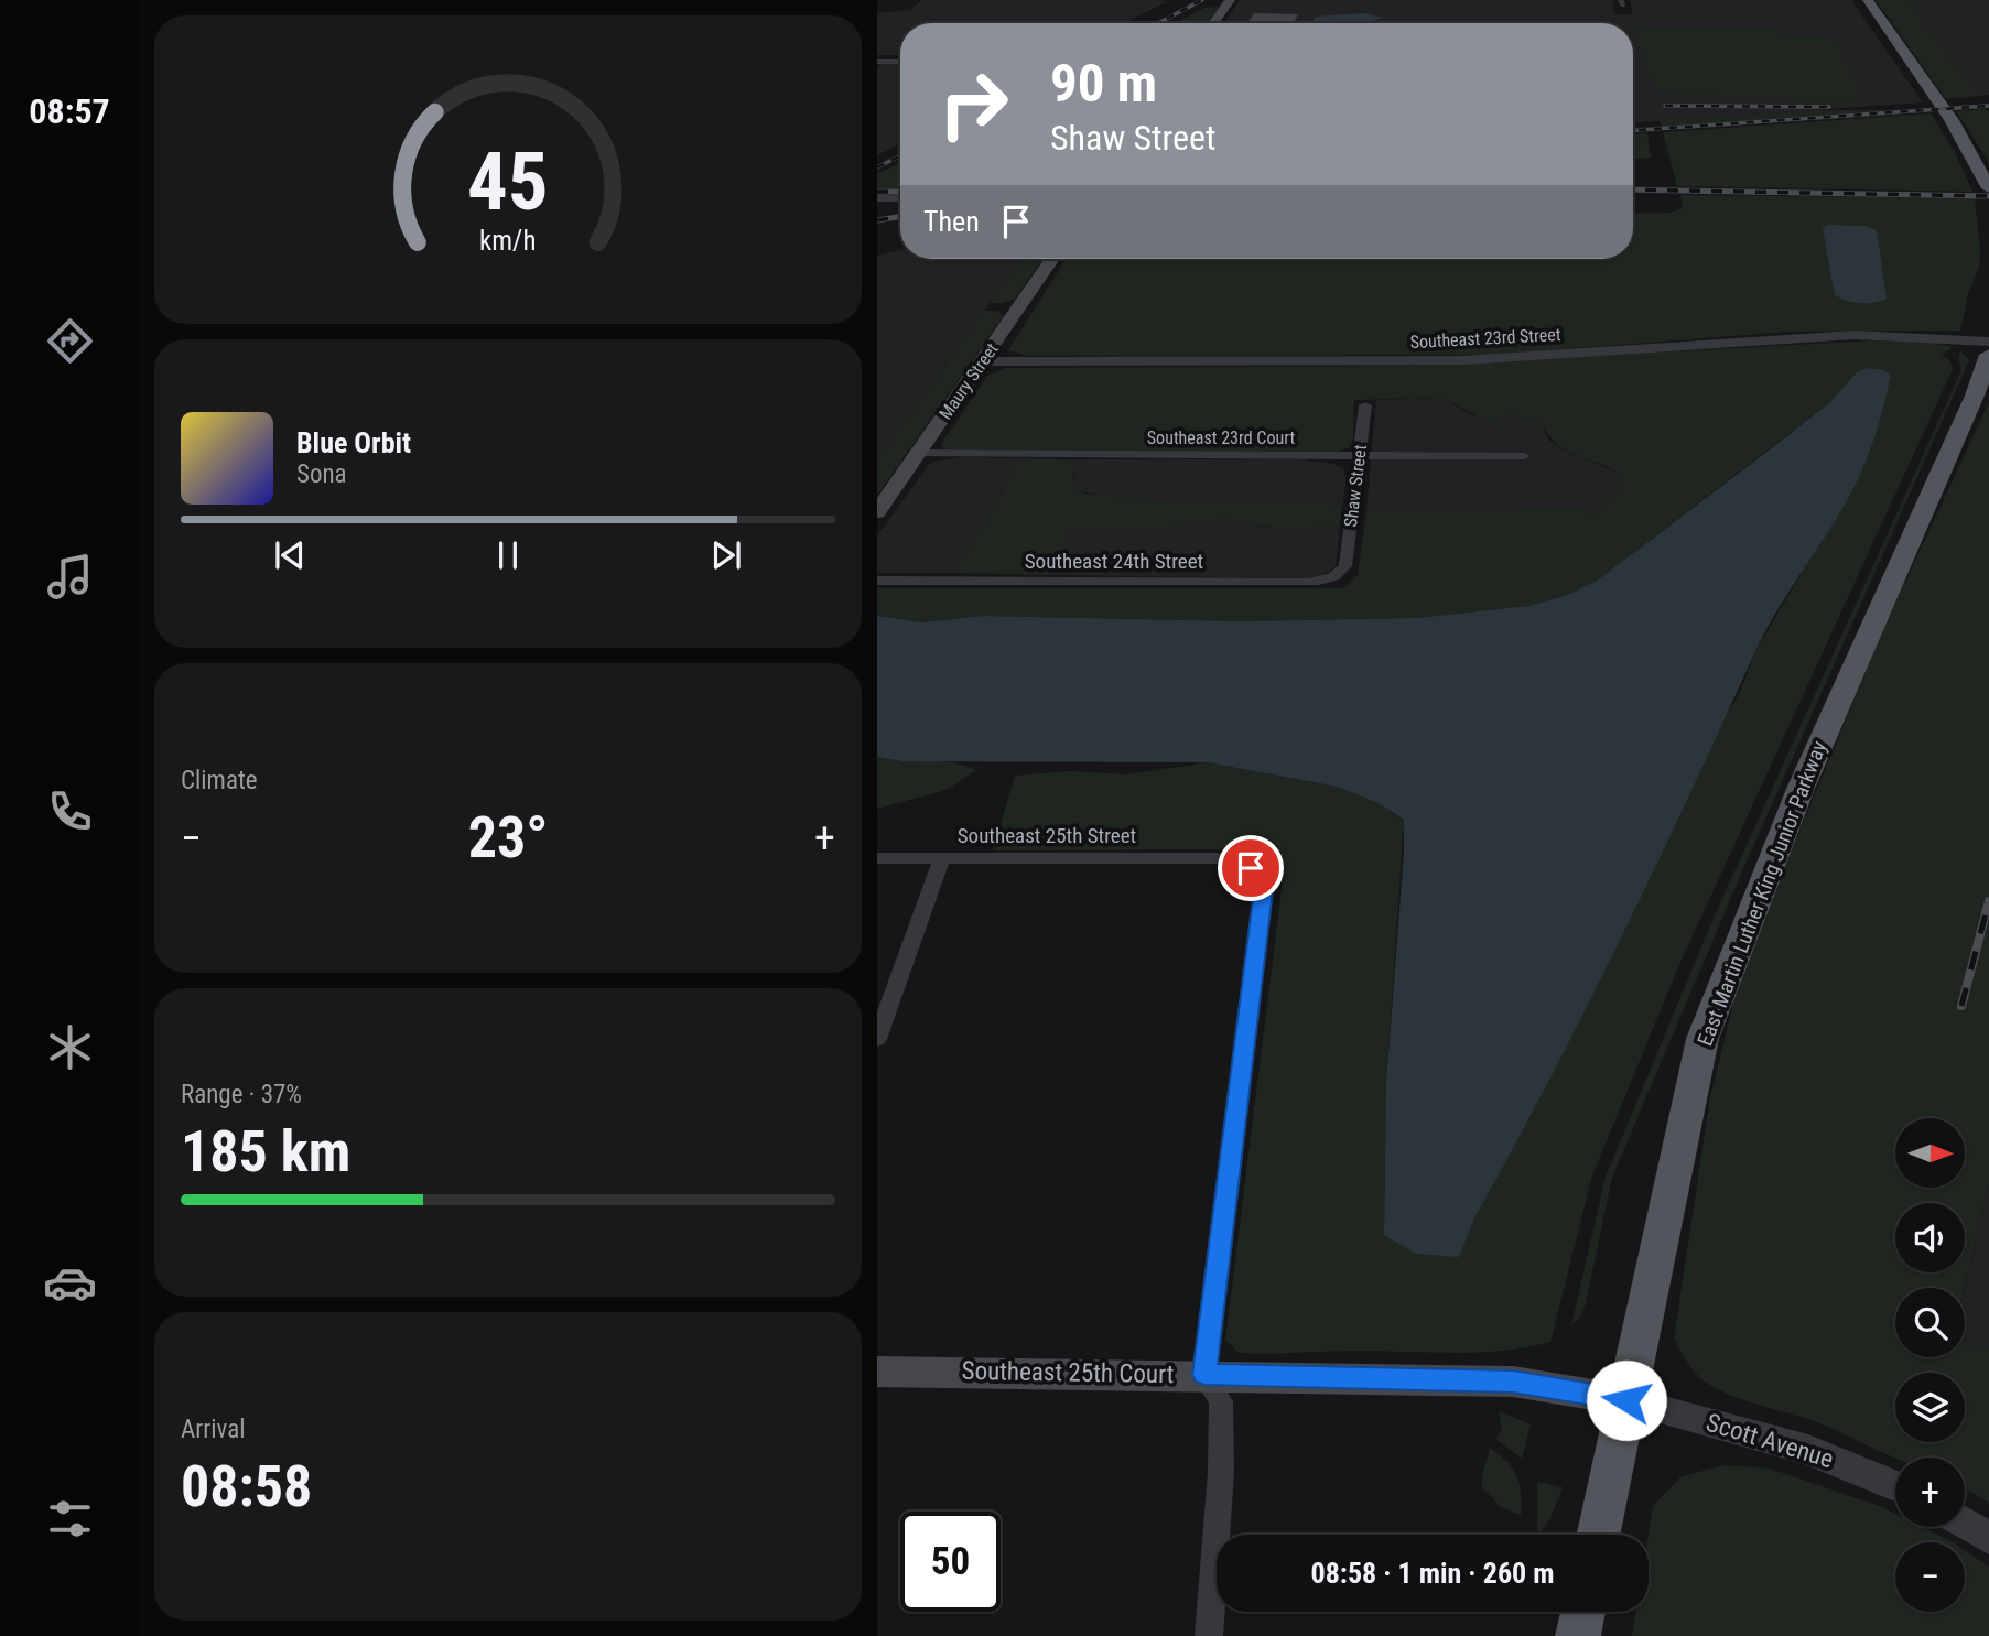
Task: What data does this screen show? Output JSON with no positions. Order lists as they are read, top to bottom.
{
  "streets": {
    "main road": ["Maury Street", "East Martin Luther King Junior Parkway", "Southeast 25th Court"],
    "street": [
      "Southeast 23rd Street",
      "Southeast 23rd Court",
      "Shaw Street",
      "Southeast 24th Street",
      "Southeast 25th Street",
      "Scott Avenue"
    ]
  },
  "crossings": [
    ["Southeast 23rd Street", "Maury Street"],
    ["Maury Street", "Southeast 23rd Court"],
    ["Southeast 23rd Court", "Shaw Street"],
    ["Shaw Street", "Southeast 24th Street"],
    ["Southeast 25th Street", "Southeast 25th Court"],
    ["East Martin Luther King Junior Parkway", "Southeast 25th Court"],
    ["East Martin Luther King Junior Parkway", "Scott Avenue"],
    ["Southeast 25th Court", "Scott Avenue"]
  ],
  "north": "right",
  "page": {
    "tabs": "08:57",
    "turn": ["90 m", "Shaw Street"],
    "then": "Then",
    "song": ["Blue Orbit", "Sona"],
    "tile": [
      "Climate",
      ["Range · 37%", "185 km"],
      ["Arrival", "08:58"]
    ],
    "heat": ["−", "23°", "+"],
    "map_buttons": ["+", "−"],
    "limit": "50",
    "trip": "08:58 · 1 min · 260 m",
    "gauge": ["45", "km/h"]
  }
}
